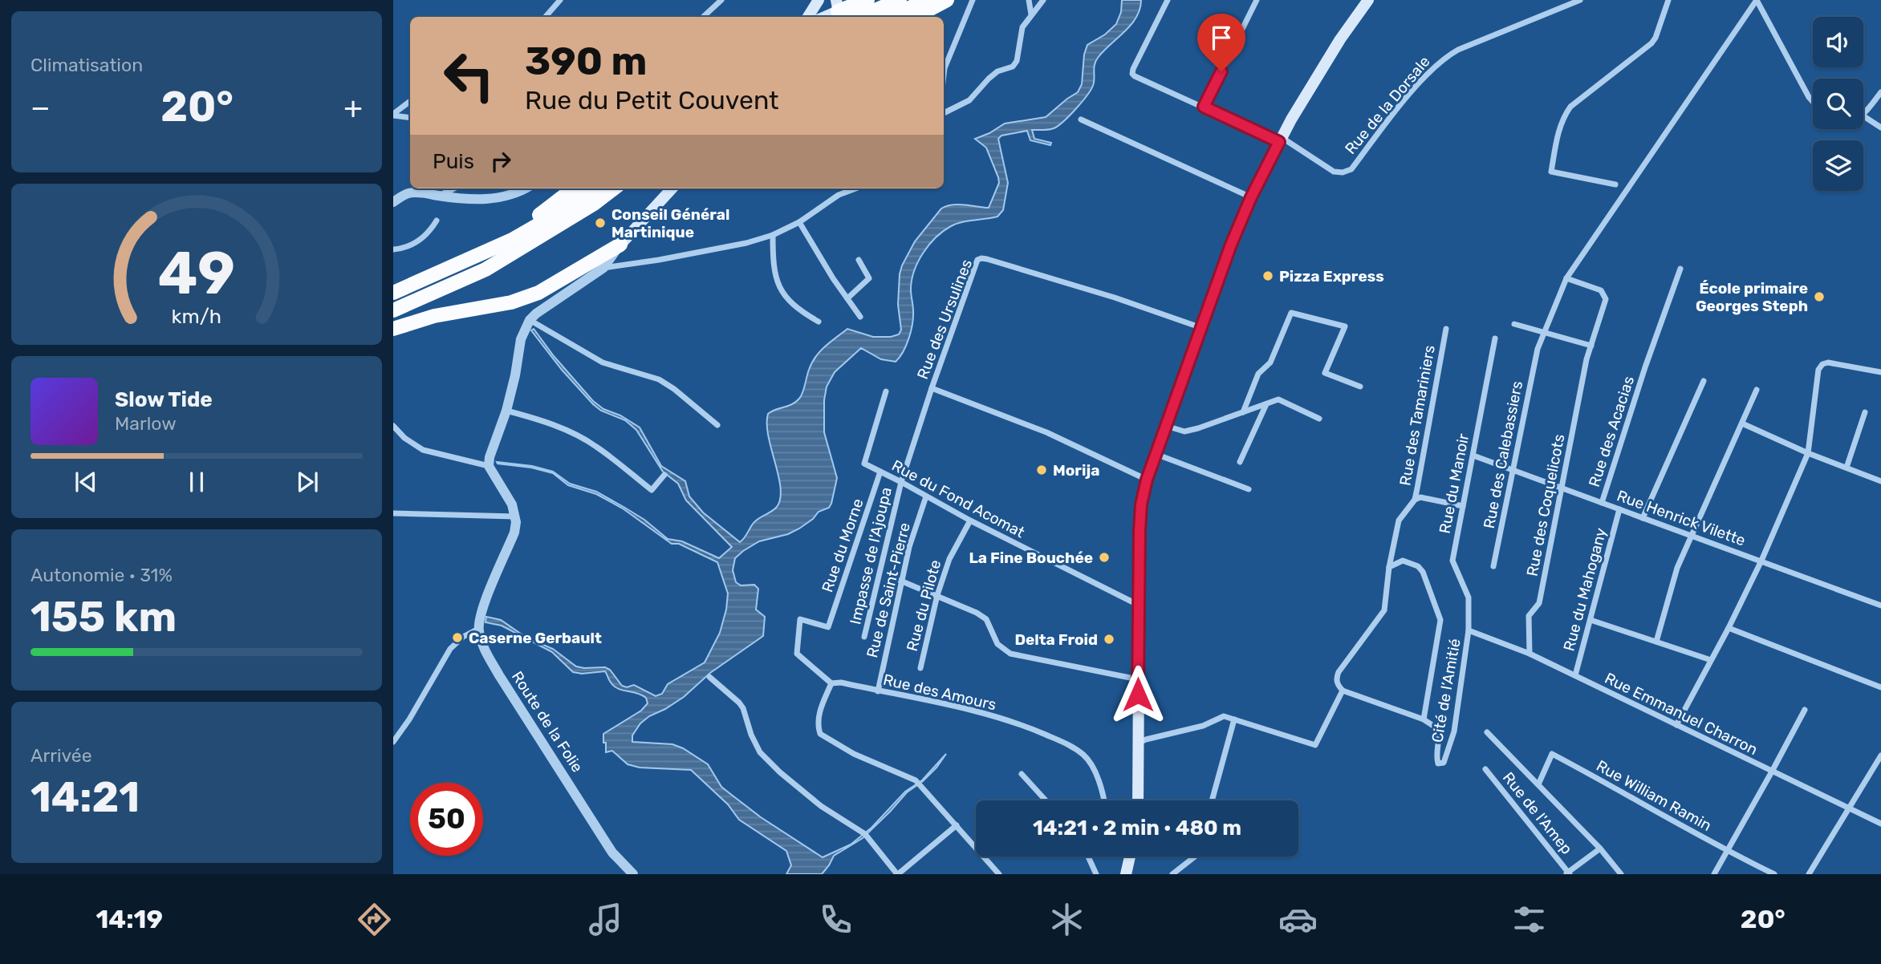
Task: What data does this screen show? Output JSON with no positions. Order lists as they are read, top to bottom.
{
  "streets": {
    "street": [
      "Rue de la Dorsale",
      "Rue des Ursulines",
      "Rue des Tamariniers",
      "Rue des Acacias",
      "Rue des Calebassiers",
      "Rue du Manoir",
      "Rue du Fond Acomat",
      "Rue des Coquelicots",
      "Rue Henrick Vilette",
      "Rue du Morne",
      "Impasse de l'Ajoupa",
      "Rue du Mahogany",
      "Rue de Saint-Pierre",
      "Rue du Pilote",
      "Cité de l’Amitié",
      "Rue des Amours",
      "Rue Emmanuel Charron",
      "Route de la Folie",
      "Rue William Ramin",
      "Rue de l'Amep"
    ]
  },
  "crossings": [
    ["Rue des Ursulines", "Rue du Fond Acomat"],
    ["Rue des Ursulines", "Impasse de l'Ajoupa"],
    ["Rue des Tamariniers", "Cité de l’Amitié"],
    ["Rue des Acacias", "Rue Henrick Vilette"],
    ["Rue des Calebassiers", "Rue des Coquelicots"],
    ["Rue des Calebassiers", "Rue Henrick Vilette"],
    ["Rue du Manoir", "Rue Henrick Vilette"],
    ["Rue du Manoir", "Cité de l’Amitié"],
    ["Rue du Manoir", "Rue Emmanuel Charron"],
    ["Rue du Fond Acomat", "Rue du Morne"],
    ["Rue du Fond Acomat", "Impasse de l'Ajoupa"],
    ["Rue du Fond Acomat", "Rue de Saint-Pierre"],
    ["Rue du Fond Acomat", "Rue du Pilote"],
    ["Rue des Coquelicots", "Rue Henrick Vilette"],
    ["Rue des Coquelicots", "Rue Emmanuel Charron"],
    ["Rue Henrick Vilette", "Rue du Mahogany"],
    ["Rue du Morne", "Rue des Amours"],
    ["Rue du Mahogany", "Rue Emmanuel Charron"],
    ["Rue de Saint-Pierre", "Rue des Amours"],
    ["Cité de l’Amitié", "Rue Emmanuel Charron"]
  ],
  "places": [
    "Conseil Général Martinique",
    "Pizza Express",
    "École primaire Georges Steph",
    "Morija",
    "La Fine Bouchée",
    "Caserne Gerbault",
    "Delta Froid"
  ],
  "page": {
    "tile": [
      "Climatisation",
      ["Autonomie · 31%", "155 km"],
      ["Arrivée", "14:21"]
    ],
    "turn": ["390 m", "Rue du Petit Couvent"],
    "heat": ["−", "20°", "+"],
    "then": "Puis",
    "song": ["Slow Tide", "Marlow"],
    "limit": "50",
    "trip": "14:21 · 2 min · 480 m",
    "tabs": ["14:19", "20°"],
    "gauge": ["49", "km/h"]
  }
}
